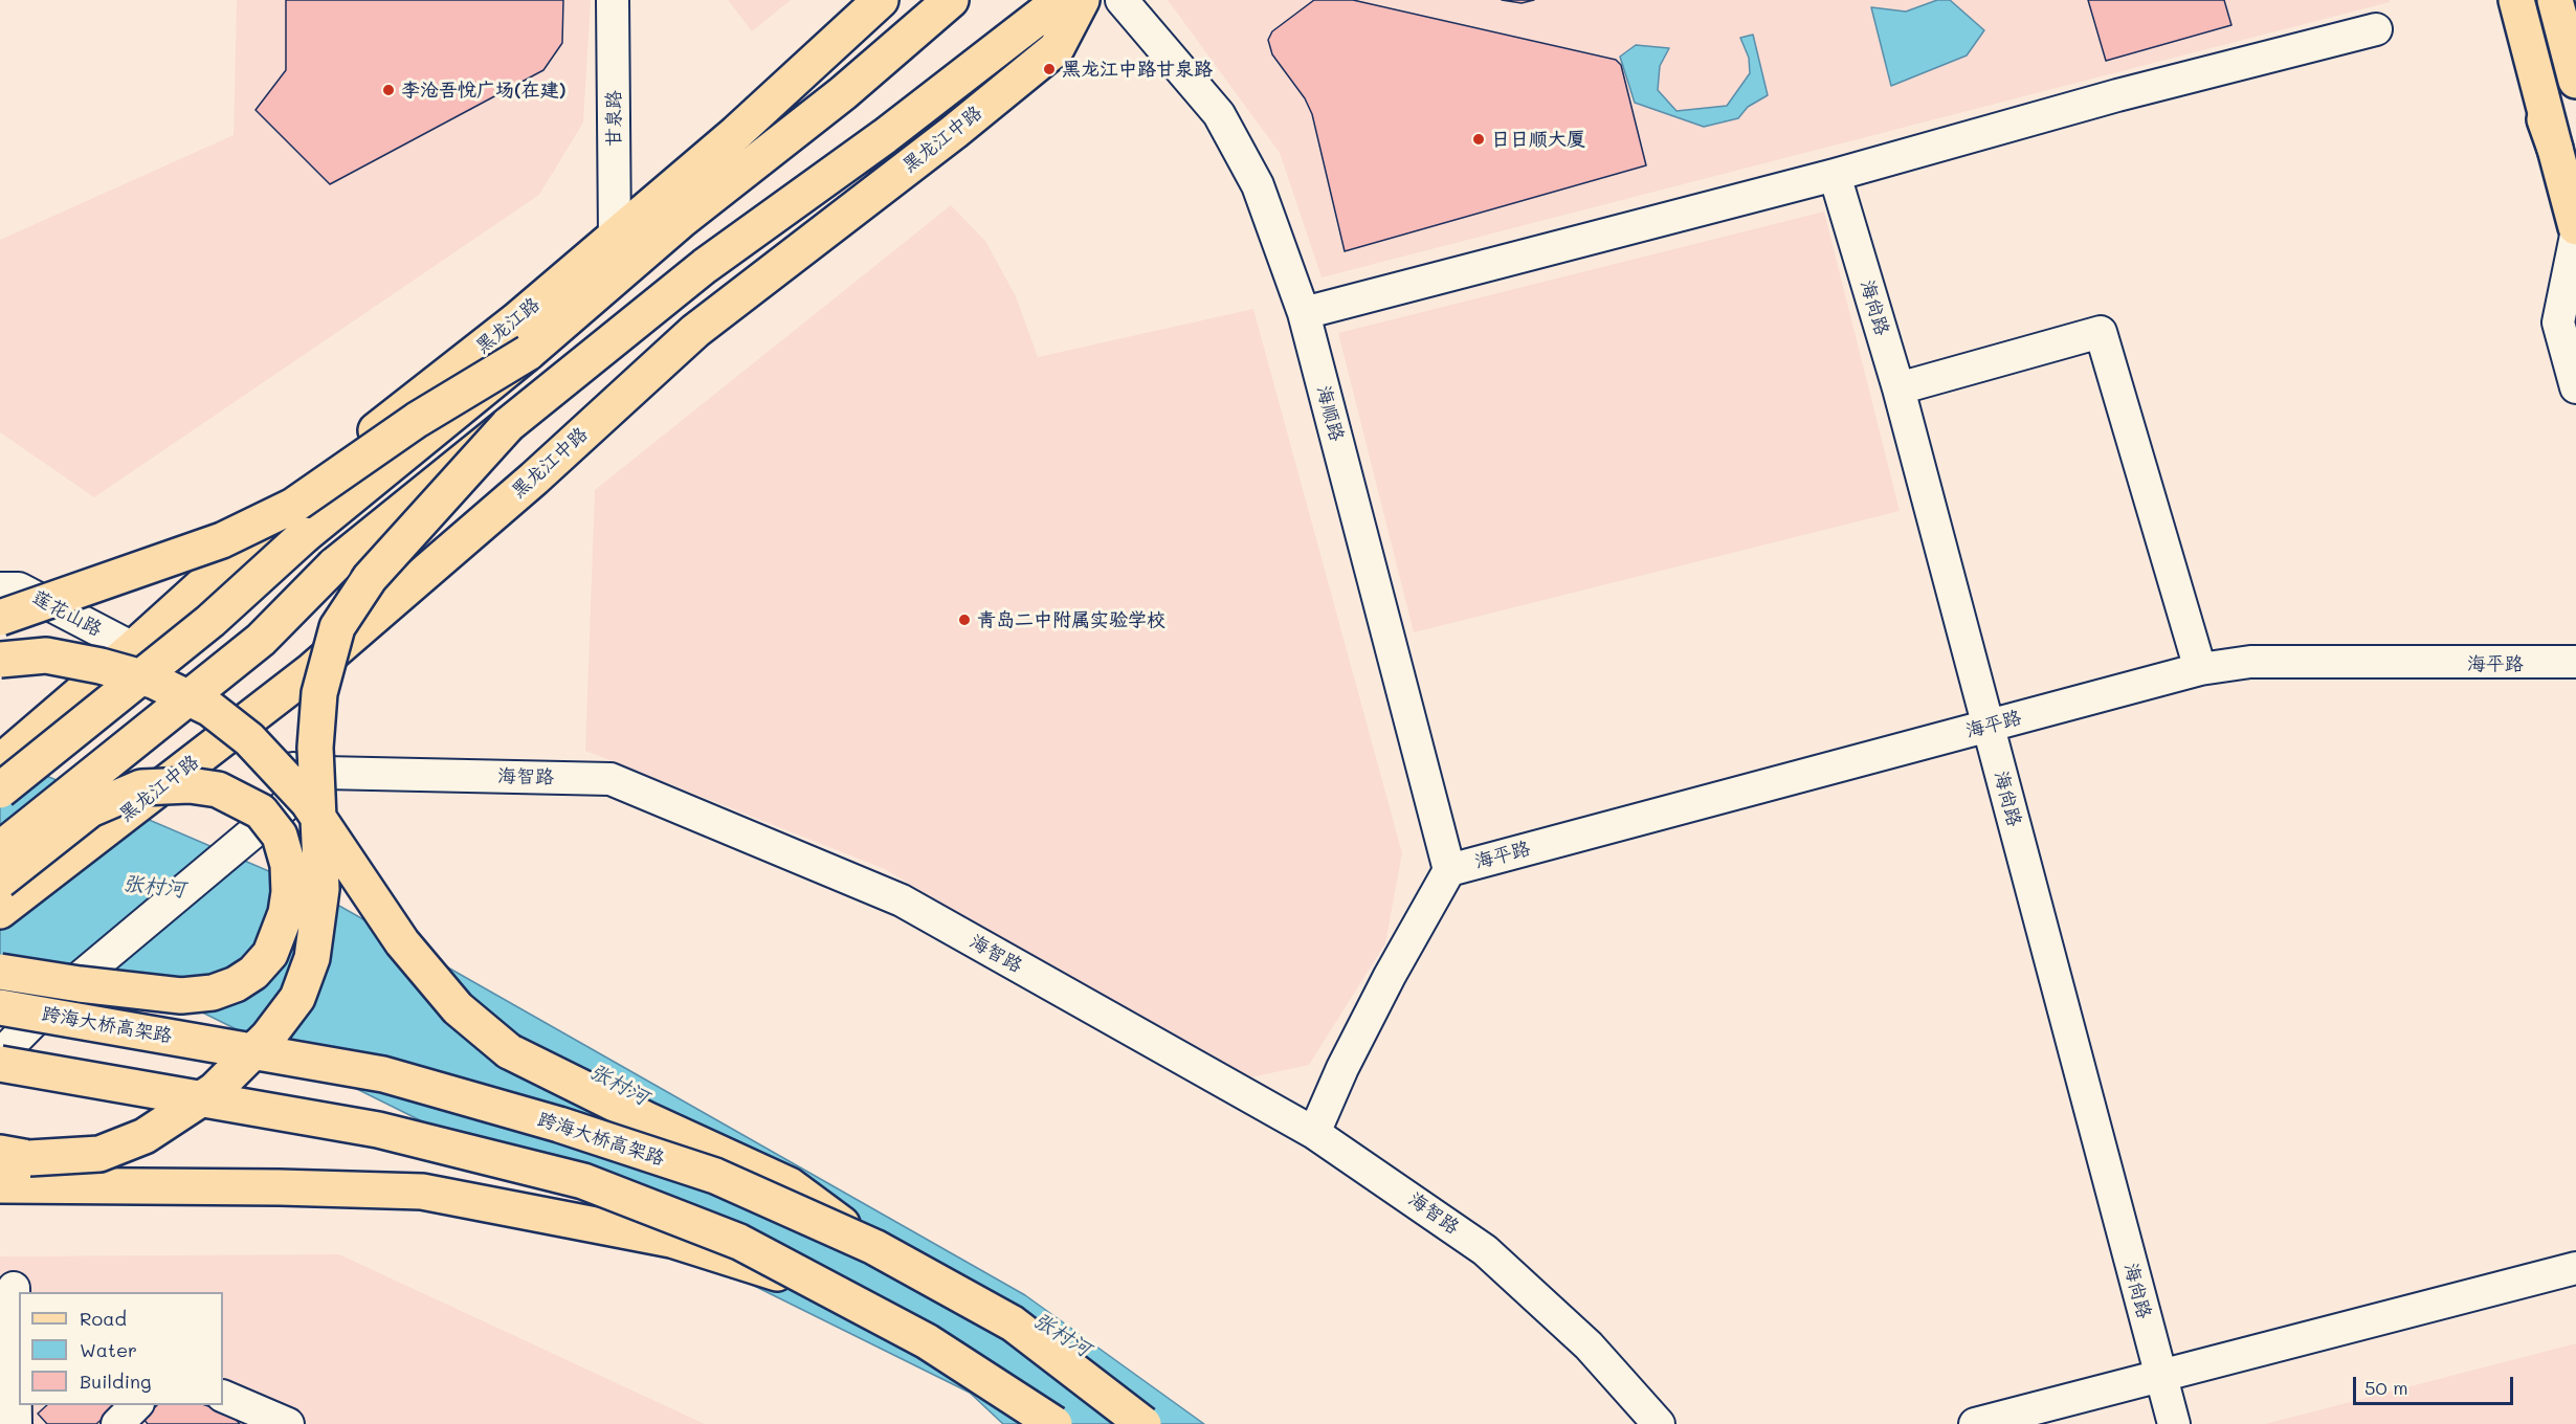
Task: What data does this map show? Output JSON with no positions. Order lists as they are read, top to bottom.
{
  "streets": {
    "main road": ["黑龙江中路", "黑龙江路", "跨海大桥高架路"],
    "street": [
      "甘泉路",
      "海尚路",
      "海顺路",
      "莲花山路",
      "海平路",
      "海智路"
    ]
  },
  "crossings": [
    ["甘泉路", "黑龙江路"],
    ["黑龙江中路", "莲花山路"],
    ["黑龙江中路", "海智路"],
    ["海尚路", "海平路"],
    ["黑龙江路", "莲花山路"],
    ["海顺路", "海平路"],
    ["莲花山路", "海智路"]
  ],
  "water": ["张村河"],
  "places": [
    "黑龙江中路甘泉路",
    "李沧吾悦广场(在建)",
    "日日顺大厦",
    "青岛二中附属实验学校"
  ],
  "legend": ["Road", "Water", "Building"],
  "scale_bar": "50 m"
}
